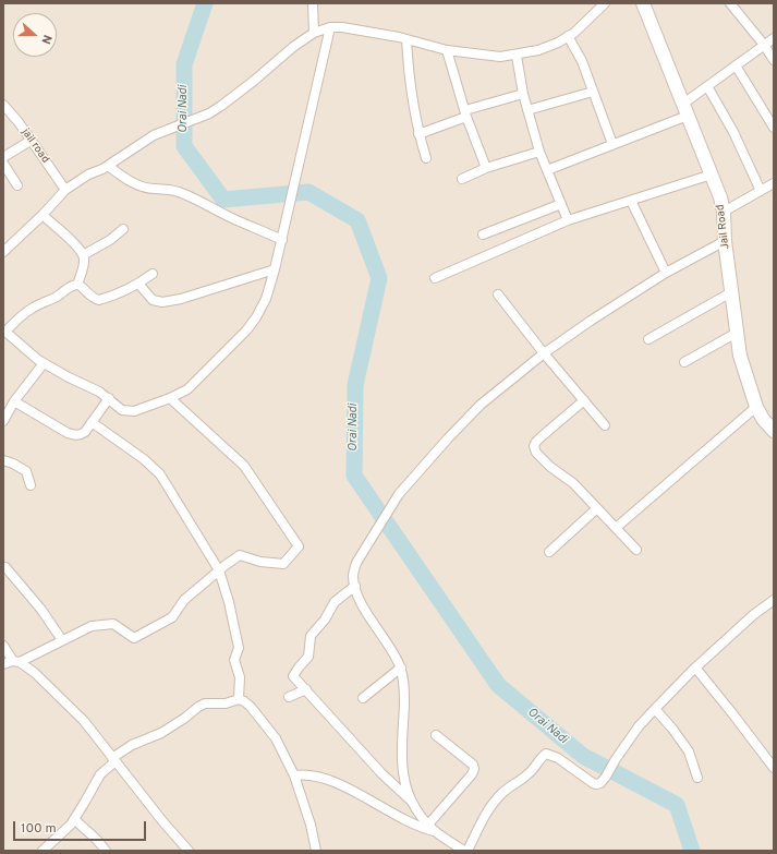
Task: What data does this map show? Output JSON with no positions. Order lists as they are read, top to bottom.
{
  "streets": {
    "street": ["jail road", "Jail Road"]
  },
  "water": ["Orai Nadi"],
  "scale_bar": "100 m",
  "north": "right"
}
